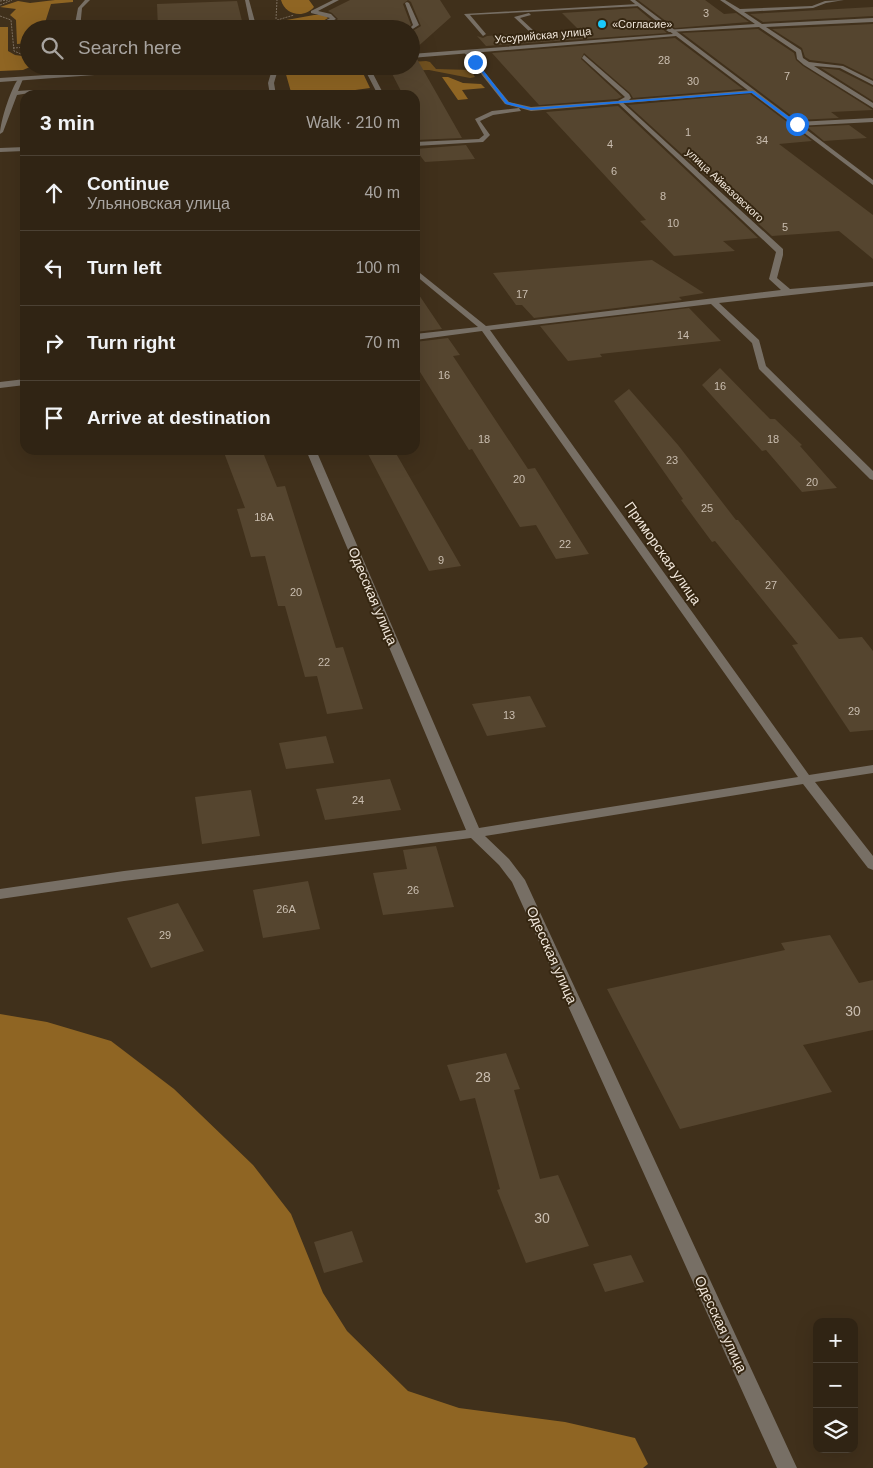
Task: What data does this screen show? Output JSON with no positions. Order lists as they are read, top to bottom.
{
  "streets": {
    "street": [
      "Уссурийская улица",
      "улица Айвазовского",
      "Приморская улица",
      "Одесская улица"
    ]
  },
  "places": ["«Согласие»"],
  "house_numbers": [
    "3",
    "28",
    "7",
    "30",
    "1",
    "34",
    "4",
    "6",
    "8",
    "10",
    "5",
    "17",
    "14",
    "16",
    "16",
    "18",
    "18",
    "23",
    "20",
    "20",
    "25",
    "18А",
    "22",
    "9",
    "27",
    "20",
    "22",
    "29",
    "13",
    "24",
    "26",
    "26А",
    "29",
    "30",
    "28",
    "30"
  ],
  "page": {
    "search": "Search here",
    "heading": ["3 min", "Walk · 210 m"],
    "list": [
      ["Continue", "Ульяновская улица", "40 m"],
      ["Turn left", "100 m"],
      ["Turn right", "70 m"],
      "Arrive at destination"
    ],
    "map_buttons": ["+", "−"]
  }
}
